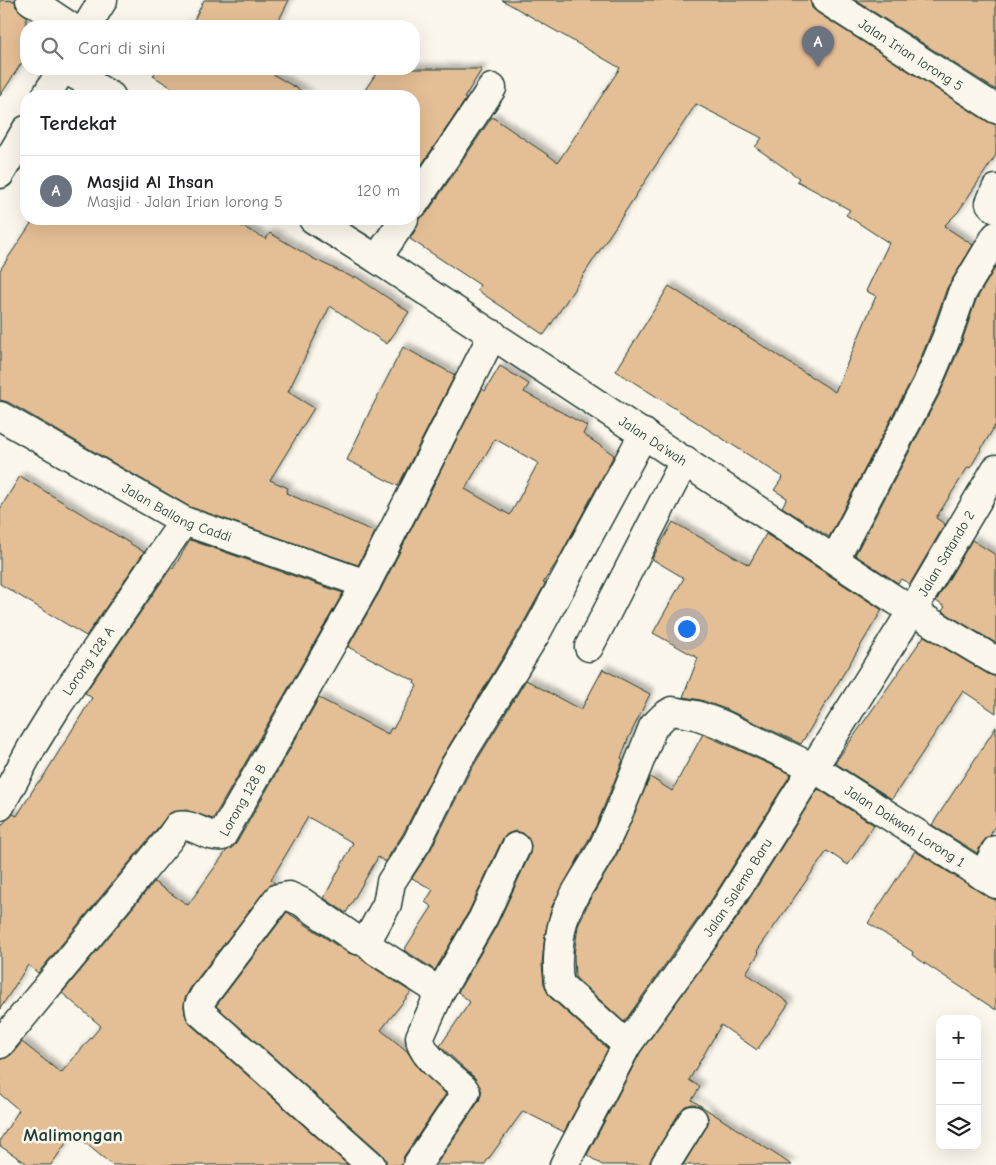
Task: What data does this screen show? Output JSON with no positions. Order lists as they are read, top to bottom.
{
  "streets": {
    "street": [
      "Jalan Irian lorong 5",
      "Jalan Da'wah",
      "Jalan Ballang Caddi",
      "Jalan Satando 2",
      "Lorong 128 A",
      "Lorong 128 B",
      "Jalan Dakwah Lorong 1",
      "Jalan Salemo Baru"
    ]
  },
  "crossings": [
    ["Jalan Da'wah", "Jalan Satando 2"],
    ["Jalan Da'wah", "Jalan Salemo Baru"],
    ["Jalan Ballang Caddi", "Lorong 128 A"],
    ["Jalan Ballang Caddi", "Lorong 128 B"],
    ["Jalan Satando 2", "Jalan Salemo Baru"],
    ["Jalan Dakwah Lorong 1", "Jalan Salemo Baru"]
  ],
  "districts": ["Malimongan"],
  "page": {
    "search": "Cari di sini",
    "pins": "A",
    "heading": "Terdekat",
    "list": [
      {
        "mark": "A",
        "name": "Masjid Al Ihsan",
        "note": "Masjid · Jalan Irian lorong 5",
        "value": "120 m"
      }
    ],
    "map_buttons": ["+", "−"]
  }
}
